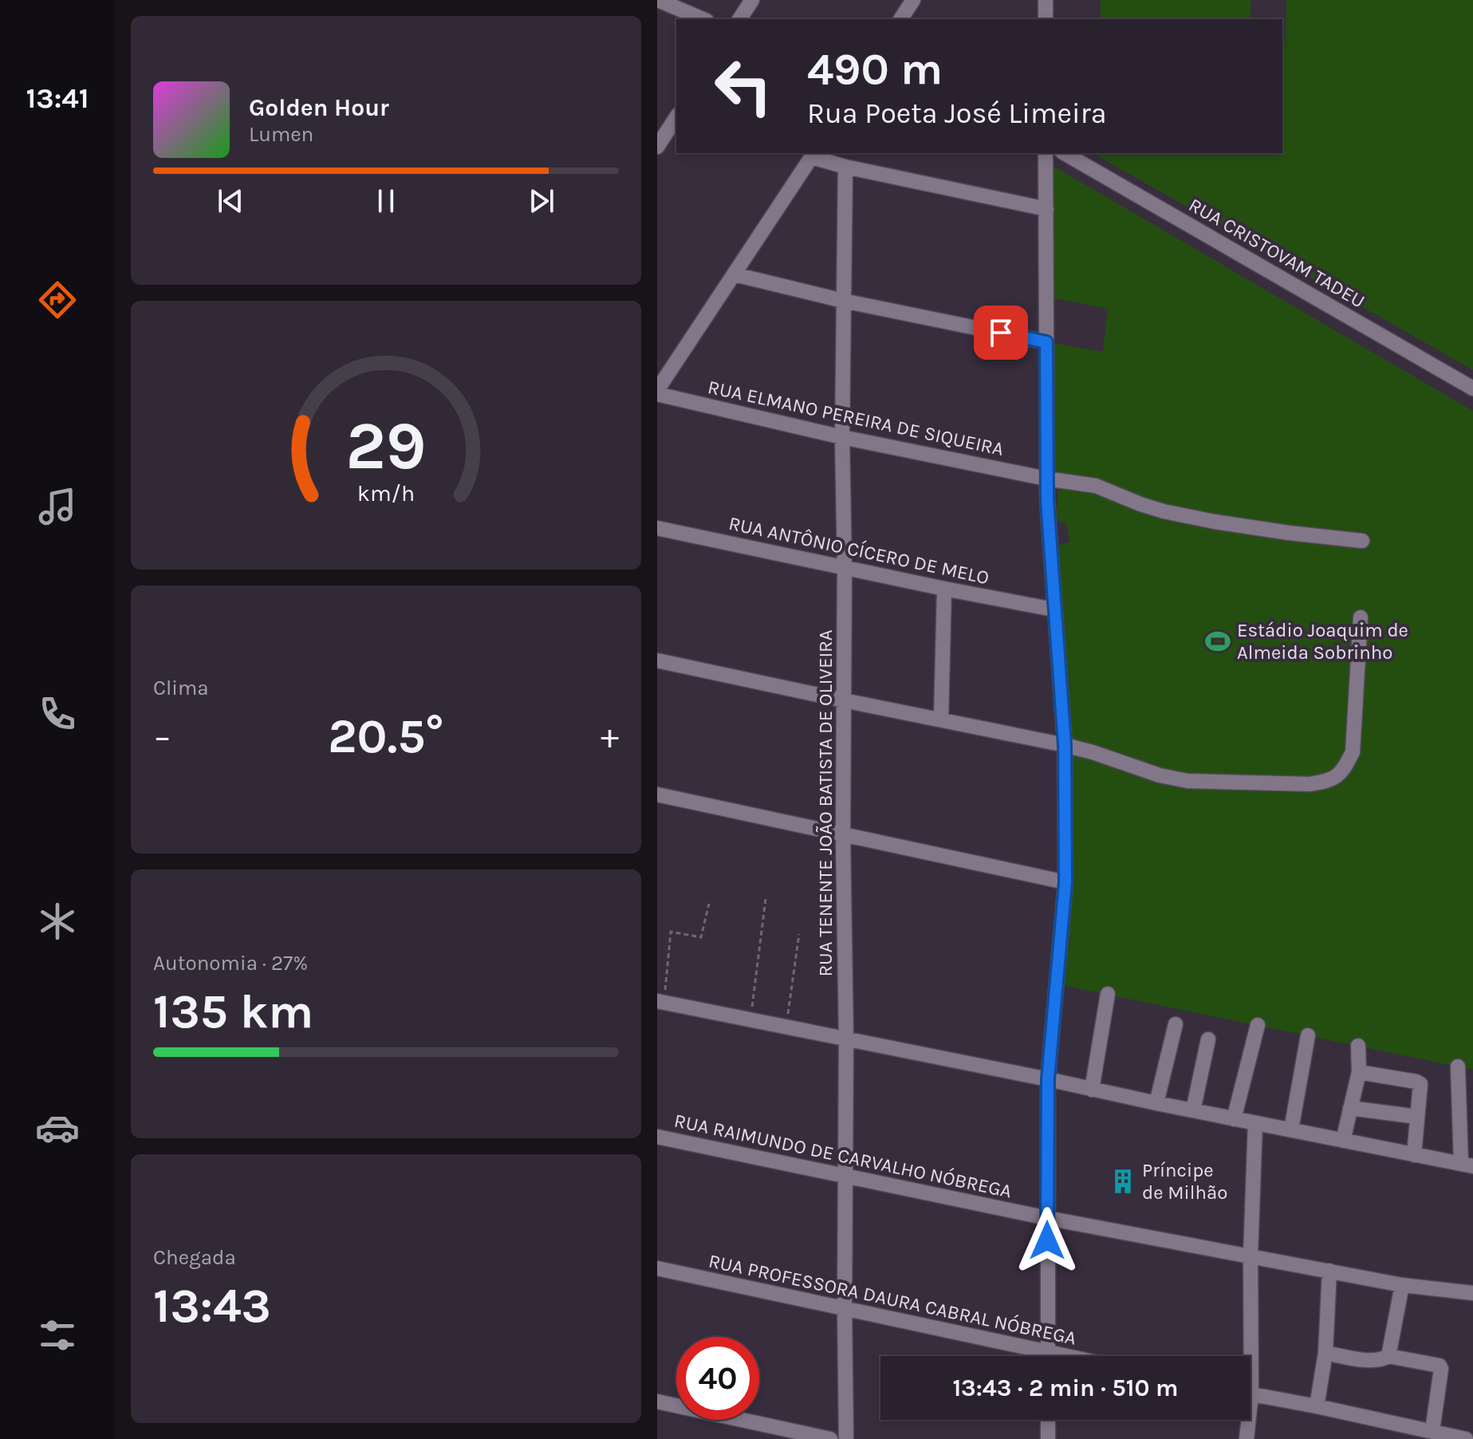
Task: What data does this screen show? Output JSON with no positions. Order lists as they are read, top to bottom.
{
  "streets": {
    "street": [
      "RUA CRISTOVAM TADEU",
      "RUA ELMANO PEREIRA DE SIQUEIRA",
      "RUA ANTÔNIO CÍCERO DE MELO",
      "RUA TENENTE JOÃO BATISTA DE OLIVEIRA",
      "RUA RAIMUNDO DE CARVALHO NÓBREGA",
      "RUA PROFESSORA DAURA CABRAL NÓBREGA"
    ]
  },
  "crossings": [
    ["RUA ELMANO PEREIRA DE SIQUEIRA", "RUA TENENTE JOÃO BATISTA DE OLIVEIRA"],
    ["RUA ANTÔNIO CÍCERO DE MELO", "RUA TENENTE JOÃO BATISTA DE OLIVEIRA"],
    ["RUA TENENTE JOÃO BATISTA DE OLIVEIRA", "RUA RAIMUNDO DE CARVALHO NÓBREGA"],
    ["RUA TENENTE JOÃO BATISTA DE OLIVEIRA", "RUA PROFESSORA DAURA CABRAL NÓBREGA"]
  ],
  "places": {
    "sports": ["Estádio Joaquim de Almeida Sobrinho"],
    "building": ["Príncipe de Milhão"]
  },
  "page": {
    "tabs": "13:41",
    "turn": ["490 m", "Rua Poeta José Limeira"],
    "song": ["Golden Hour", "Lumen"],
    "tile": [
      "Clima",
      ["Autonomia · 27%", "135 km"],
      ["Chegada", "13:43"]
    ],
    "heat": ["−", "20.5°", "+"],
    "limit": "40",
    "trip": "13:43 · 2 min · 510 m",
    "gauge": ["29", "km/h"]
  }
}
